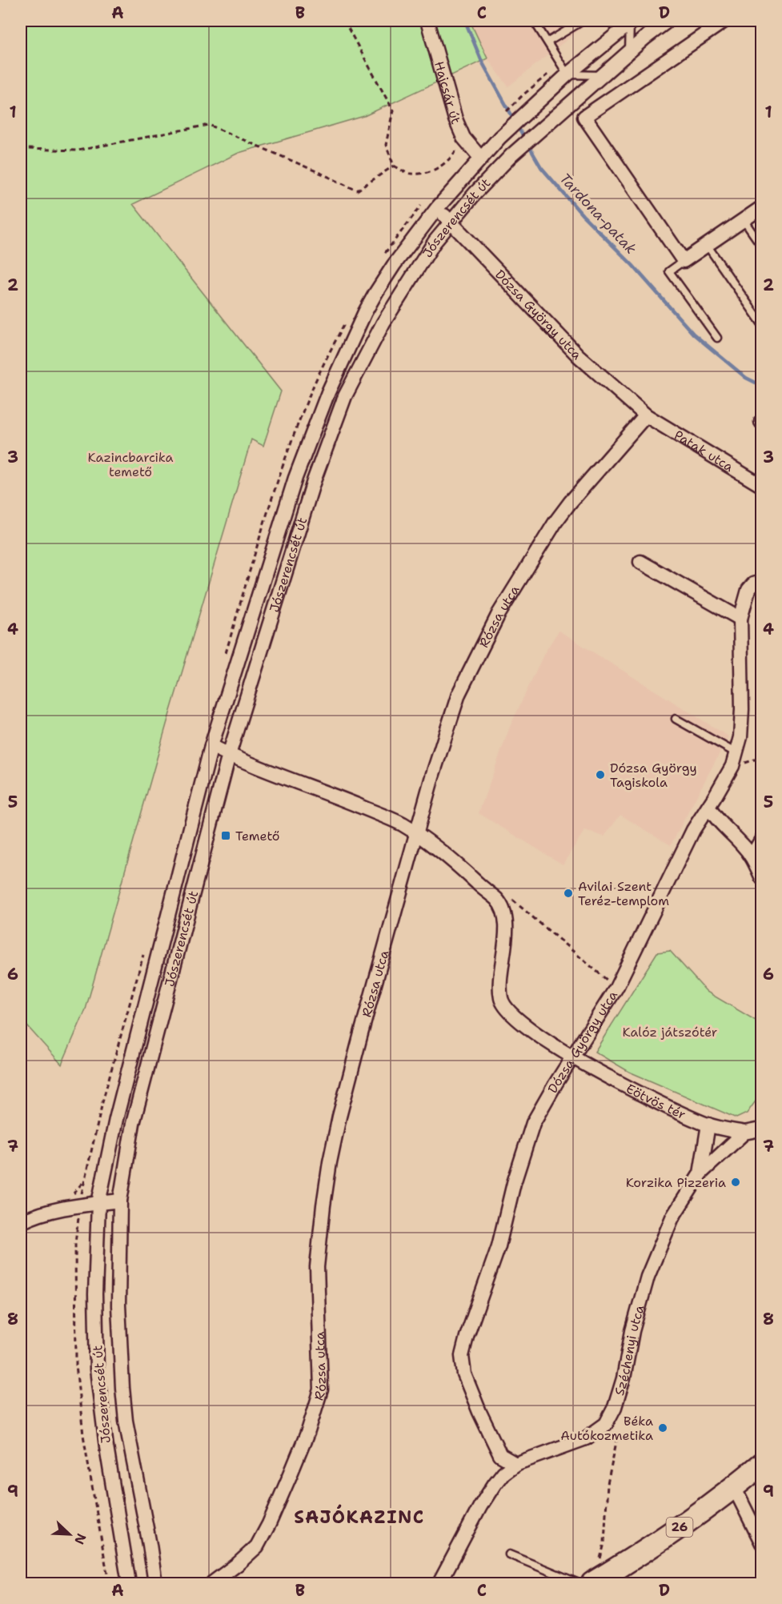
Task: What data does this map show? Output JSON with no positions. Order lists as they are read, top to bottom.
{
  "streets": {
    "main road": ["26"],
    "street": [
      "Hajcsár út",
      "Jószerencsét út",
      "Dózsa György utca",
      "Patak utca",
      "Rózsa utca",
      "Eötvös tér",
      "Széchenyi utca"
    ]
  },
  "crossings": [
    ["Hajcsár út", "Jószerencsét út"],
    ["Jószerencsét út", "Dózsa György utca"],
    ["Jószerencsét út", "Eötvös tér"],
    ["Dózsa György utca", "Patak utca"],
    ["Dózsa György utca", "Rózsa utca"],
    ["Dózsa György utca", "Eötvös tér"],
    ["Dózsa György utca", "Széchenyi utca"],
    ["Patak utca", "Rózsa utca"],
    ["Rózsa utca", "Eötvös tér"],
    ["Eötvös tér", "Széchenyi utca"]
  ],
  "districts": ["SAJÓKAZINC"],
  "water": ["Tardona-patak"],
  "parks": ["Kazincbarcika temető", "Kalóz játszótér"],
  "places": {
    "other": [
      "Dózsa György Tagiskola",
      "Avilai Szent Teréz-templom",
      "Korzika Pizzeria",
      "Béka Autókozmetika"
    ],
    "transit": ["Temető"]
  },
  "north": "bottom right",
  "grid": {
    "columns": [
      "A",
      "B",
      "C",
      "D"
    ],
    "rows": [
      "1",
      "2",
      "3",
      "4",
      "5",
      "6",
      "7",
      "8",
      "9"
    ]
  }
}
